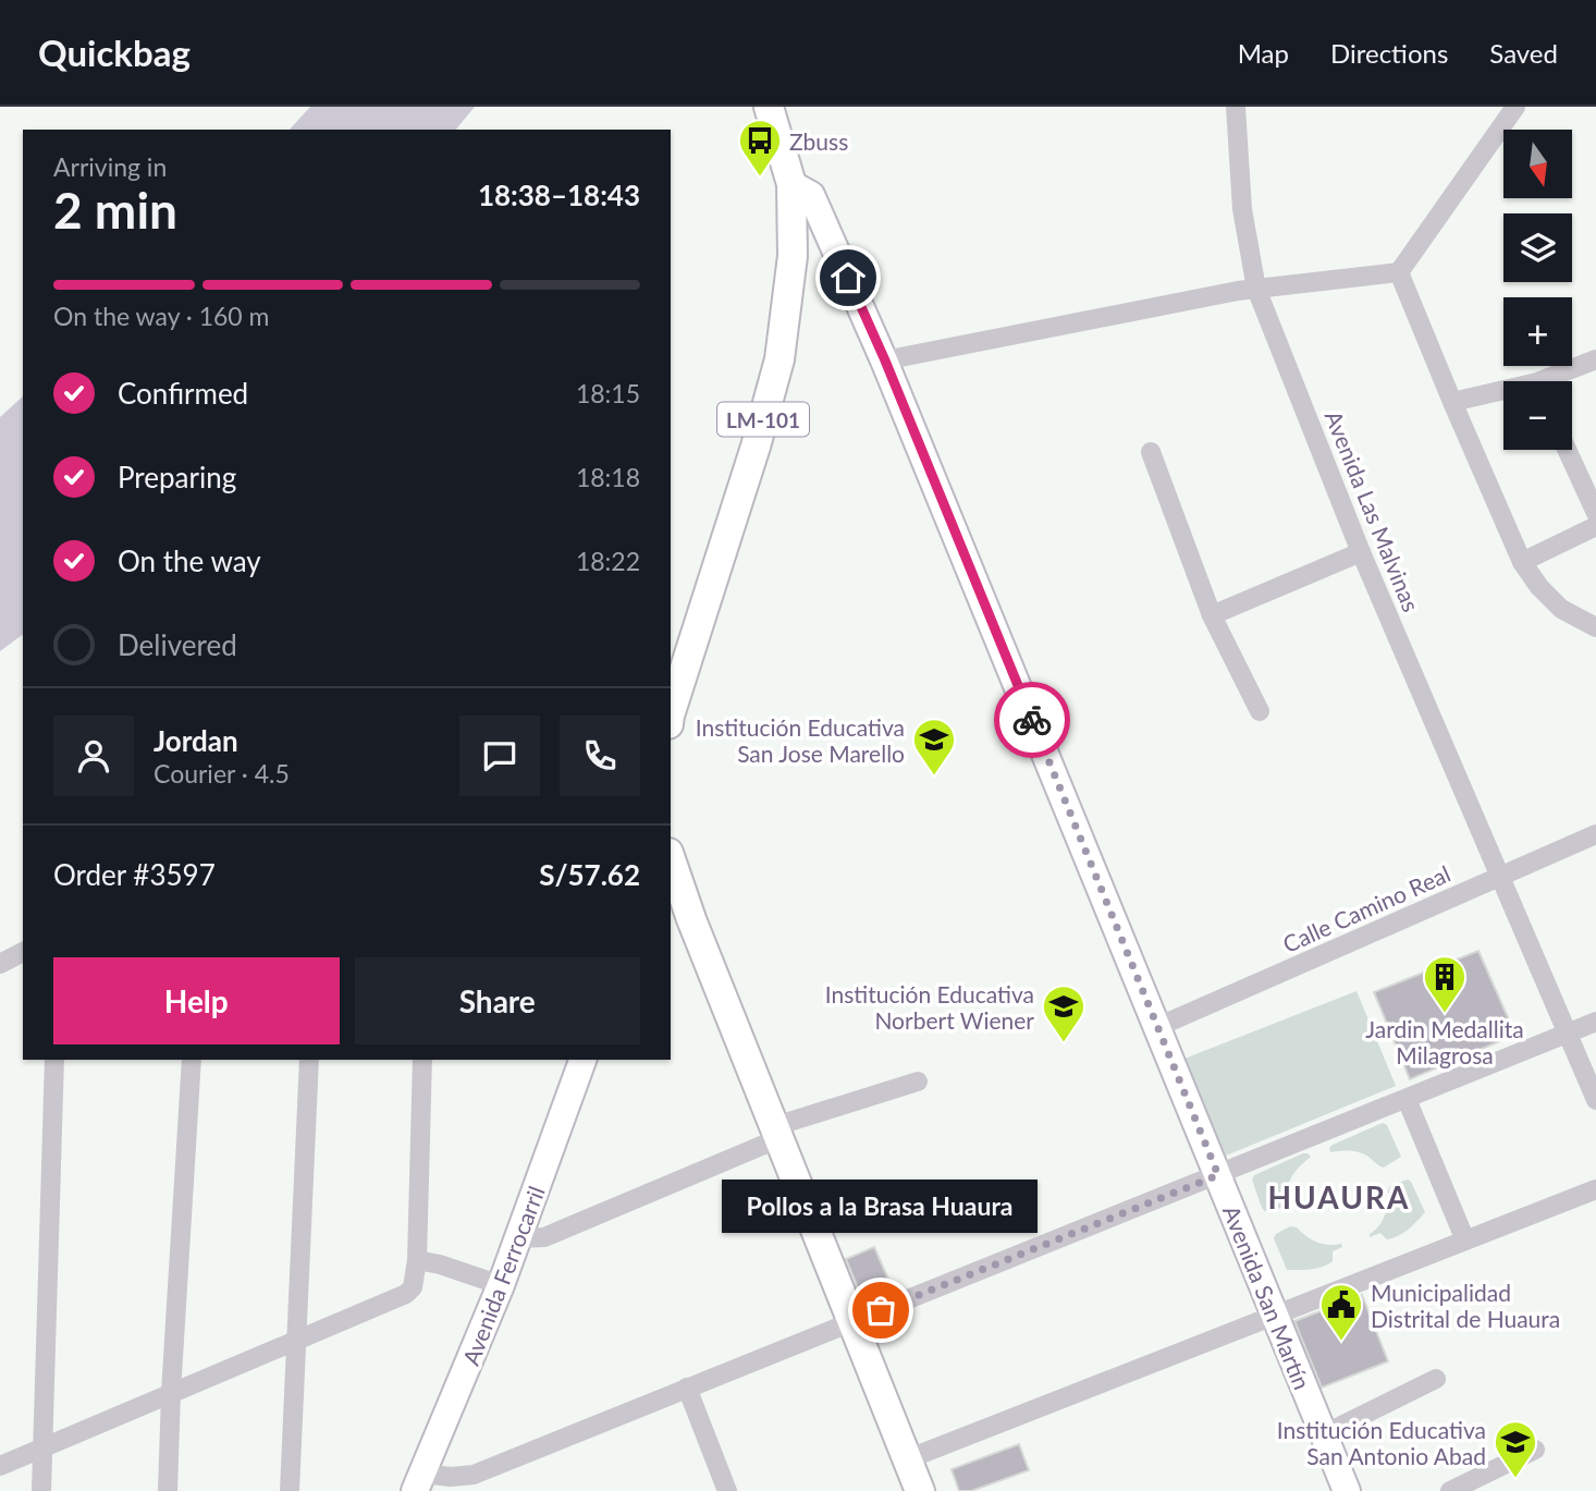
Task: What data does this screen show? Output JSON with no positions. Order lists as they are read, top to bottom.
{
  "streets": {
    "main road": ["LM-101", "Avenida Ferrocarril", "Avenida San Martín"],
    "street": ["Avenida Las Malvinas", "Calle Camino Real"]
  },
  "crossings": [
    ["LM-101", "Avenida San Martín"],
    ["Avenida Las Malvinas", "Calle Camino Real"],
    ["Calle Camino Real", "Avenida San Martín"]
  ],
  "districts": ["HUAURA"],
  "places": {
    "bus stop": ["Zbuss"],
    "school or university": ["Institución Educativa San Jose Marello", "Institución Educativa Norbert Wiener", "Institución Educativa San Antonio Abad"],
    "building": ["Jardin Medallita Milagrosa"],
    "other": ["Pollos a la Brasa Huaura"],
    "public building": ["Municipalidad Distrital de Huaura"]
  },
  "north": "bottom",
  "page": {
    "header": "Quickbag",
    "nav": ["Map", "Directions", "Saved"],
    "map_buttons": ["+", "−"],
    "heading": ["2 min", "Arriving in", "18:38–18:43"],
    "panel": [
      "Jordan",
      "Courier · 4.5",
      "Order #3597",
      "S/57.62"
    ],
    "bar": "On the way · 160 m",
    "list": [
      ["Confirmed", "18:15"],
      ["Preparing", "18:18"],
      ["On the way", "18:22"],
      "Delivered"
    ],
    "buttons": ["Help", "Share"],
    "bubble": "Pollos a la Brasa Huaura"
  }
}
